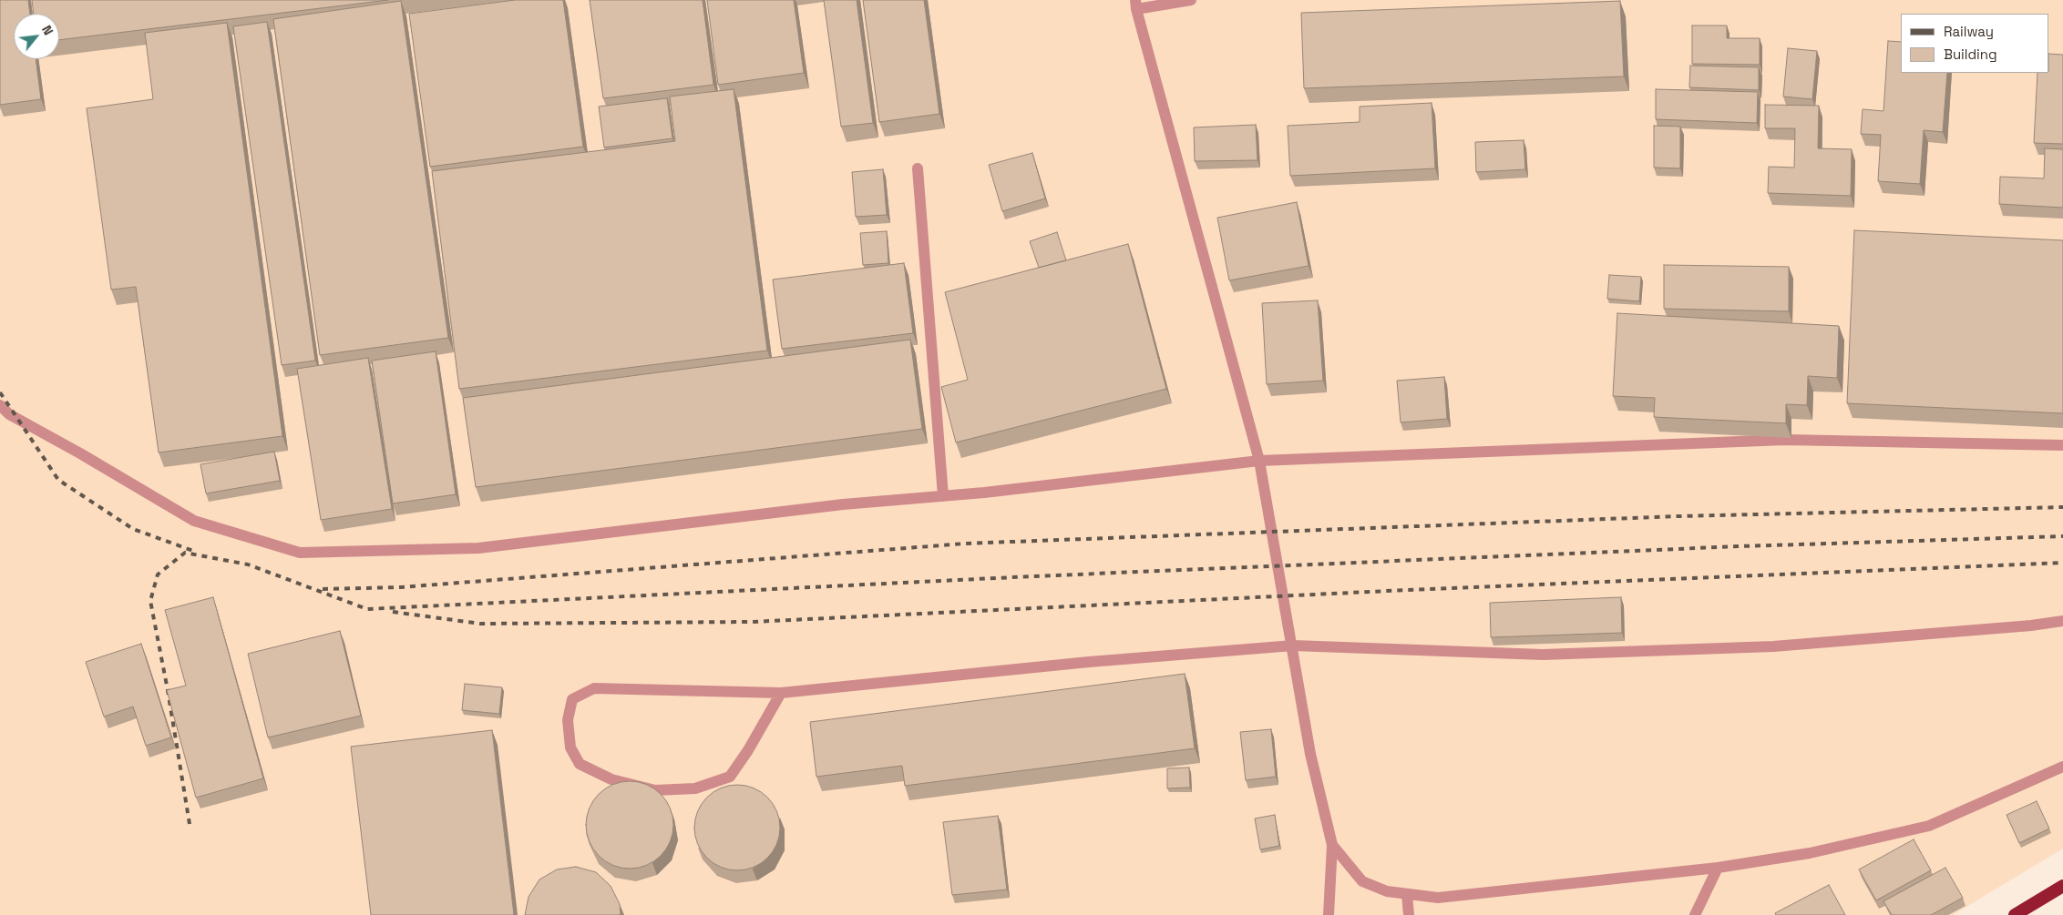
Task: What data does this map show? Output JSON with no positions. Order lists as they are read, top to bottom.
{
  "legend": ["Railway", "Building"],
  "north": "top right"
}
